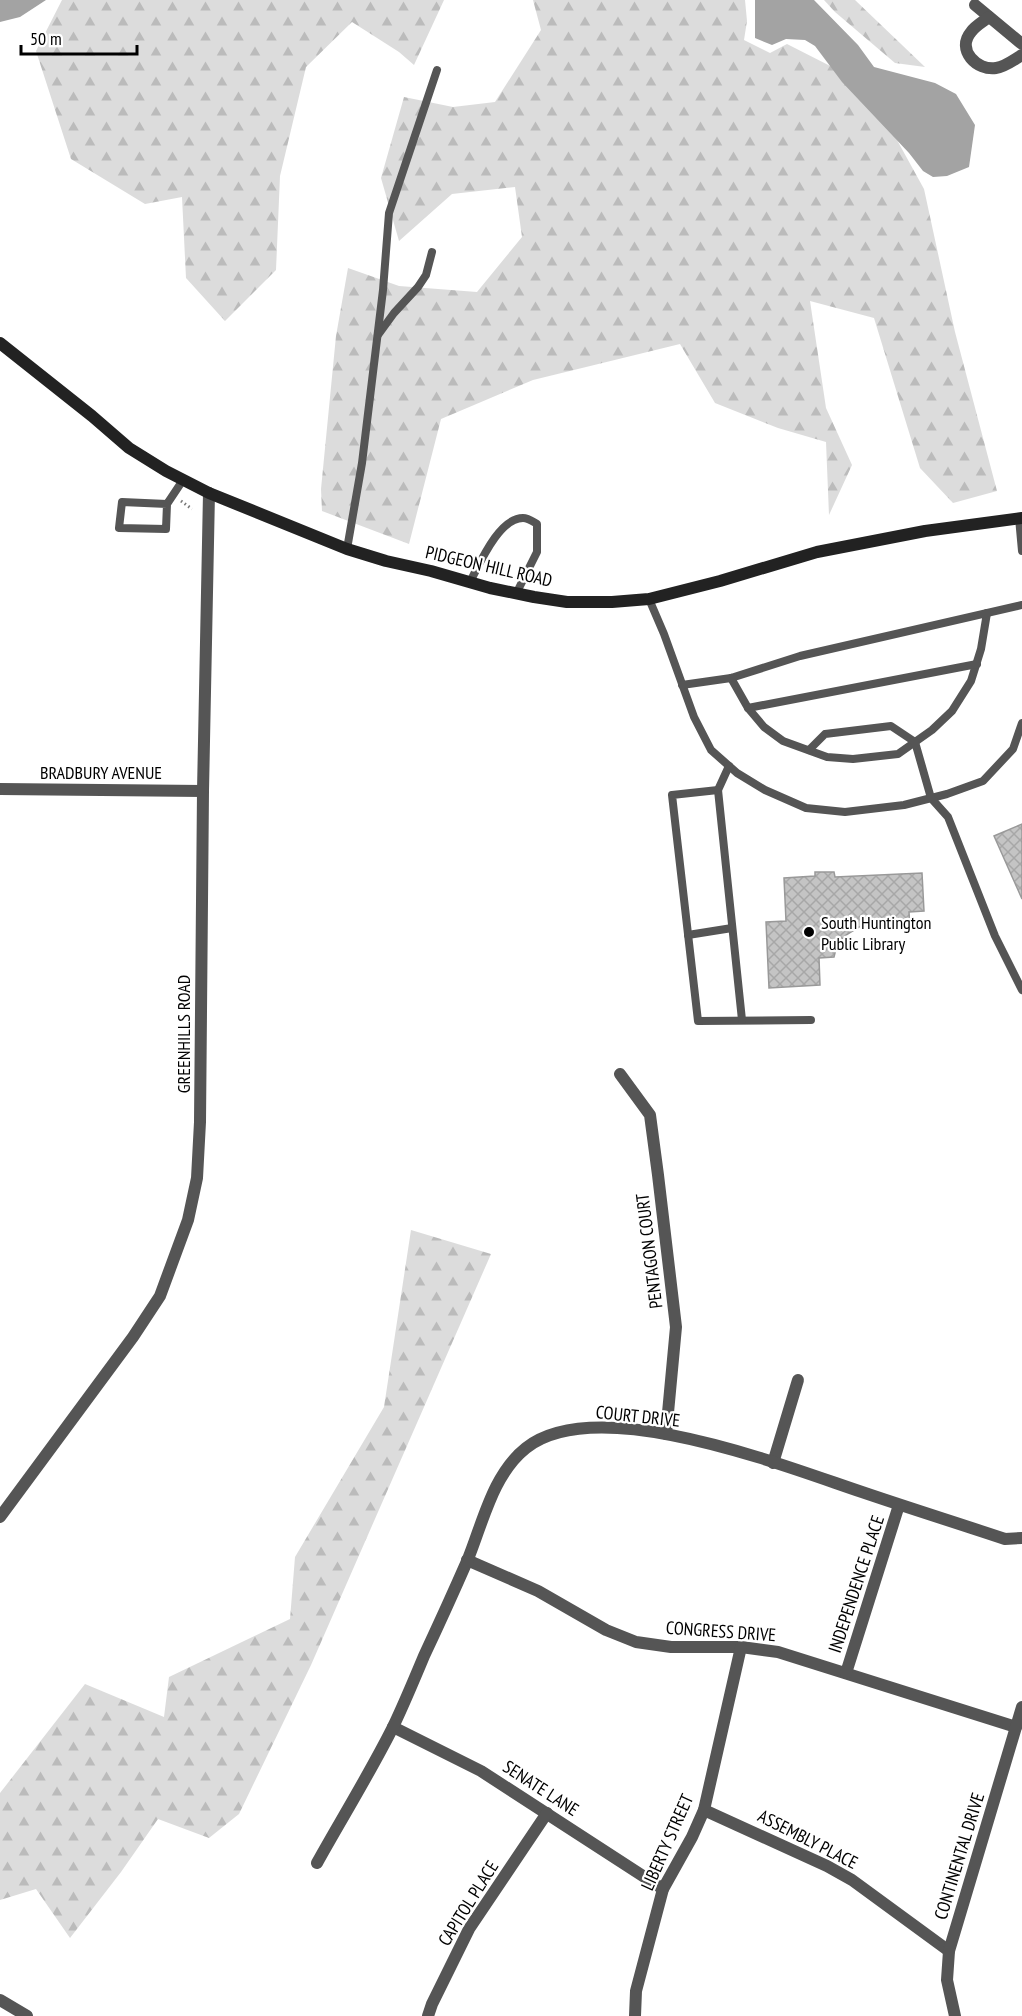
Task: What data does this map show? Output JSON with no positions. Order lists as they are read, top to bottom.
{
  "streets": {
    "street": [
      "PIDGEON HILL ROAD",
      "BRADBURY AVENUE",
      "GREENHILLS ROAD",
      "PENTAGON COURT",
      "COURT DRIVE",
      "INDEPENDENCE PLACE",
      "CONGRESS DRIVE",
      "SENATE LANE",
      "ASSEMBLY PLACE",
      "LIBERTY STREET",
      "CONTINENTAL DRIVE",
      "CAPITOL PLACE"
    ]
  },
  "crossings": [
    ["PIDGEON HILL ROAD", "GREENHILLS ROAD"],
    ["BRADBURY AVENUE", "GREENHILLS ROAD"],
    ["PENTAGON COURT", "COURT DRIVE"],
    ["COURT DRIVE", "INDEPENDENCE PLACE"],
    ["COURT DRIVE", "CONGRESS DRIVE"],
    ["COURT DRIVE", "SENATE LANE"],
    ["INDEPENDENCE PLACE", "CONGRESS DRIVE"],
    ["CONGRESS DRIVE", "LIBERTY STREET"],
    ["CONGRESS DRIVE", "CONTINENTAL DRIVE"],
    ["SENATE LANE", "LIBERTY STREET"],
    ["SENATE LANE", "CAPITOL PLACE"],
    ["ASSEMBLY PLACE", "LIBERTY STREET"],
    ["ASSEMBLY PLACE", "CONTINENTAL DRIVE"]
  ],
  "places": ["South Huntington Public Library"],
  "scale_bar": "50 m"
}
